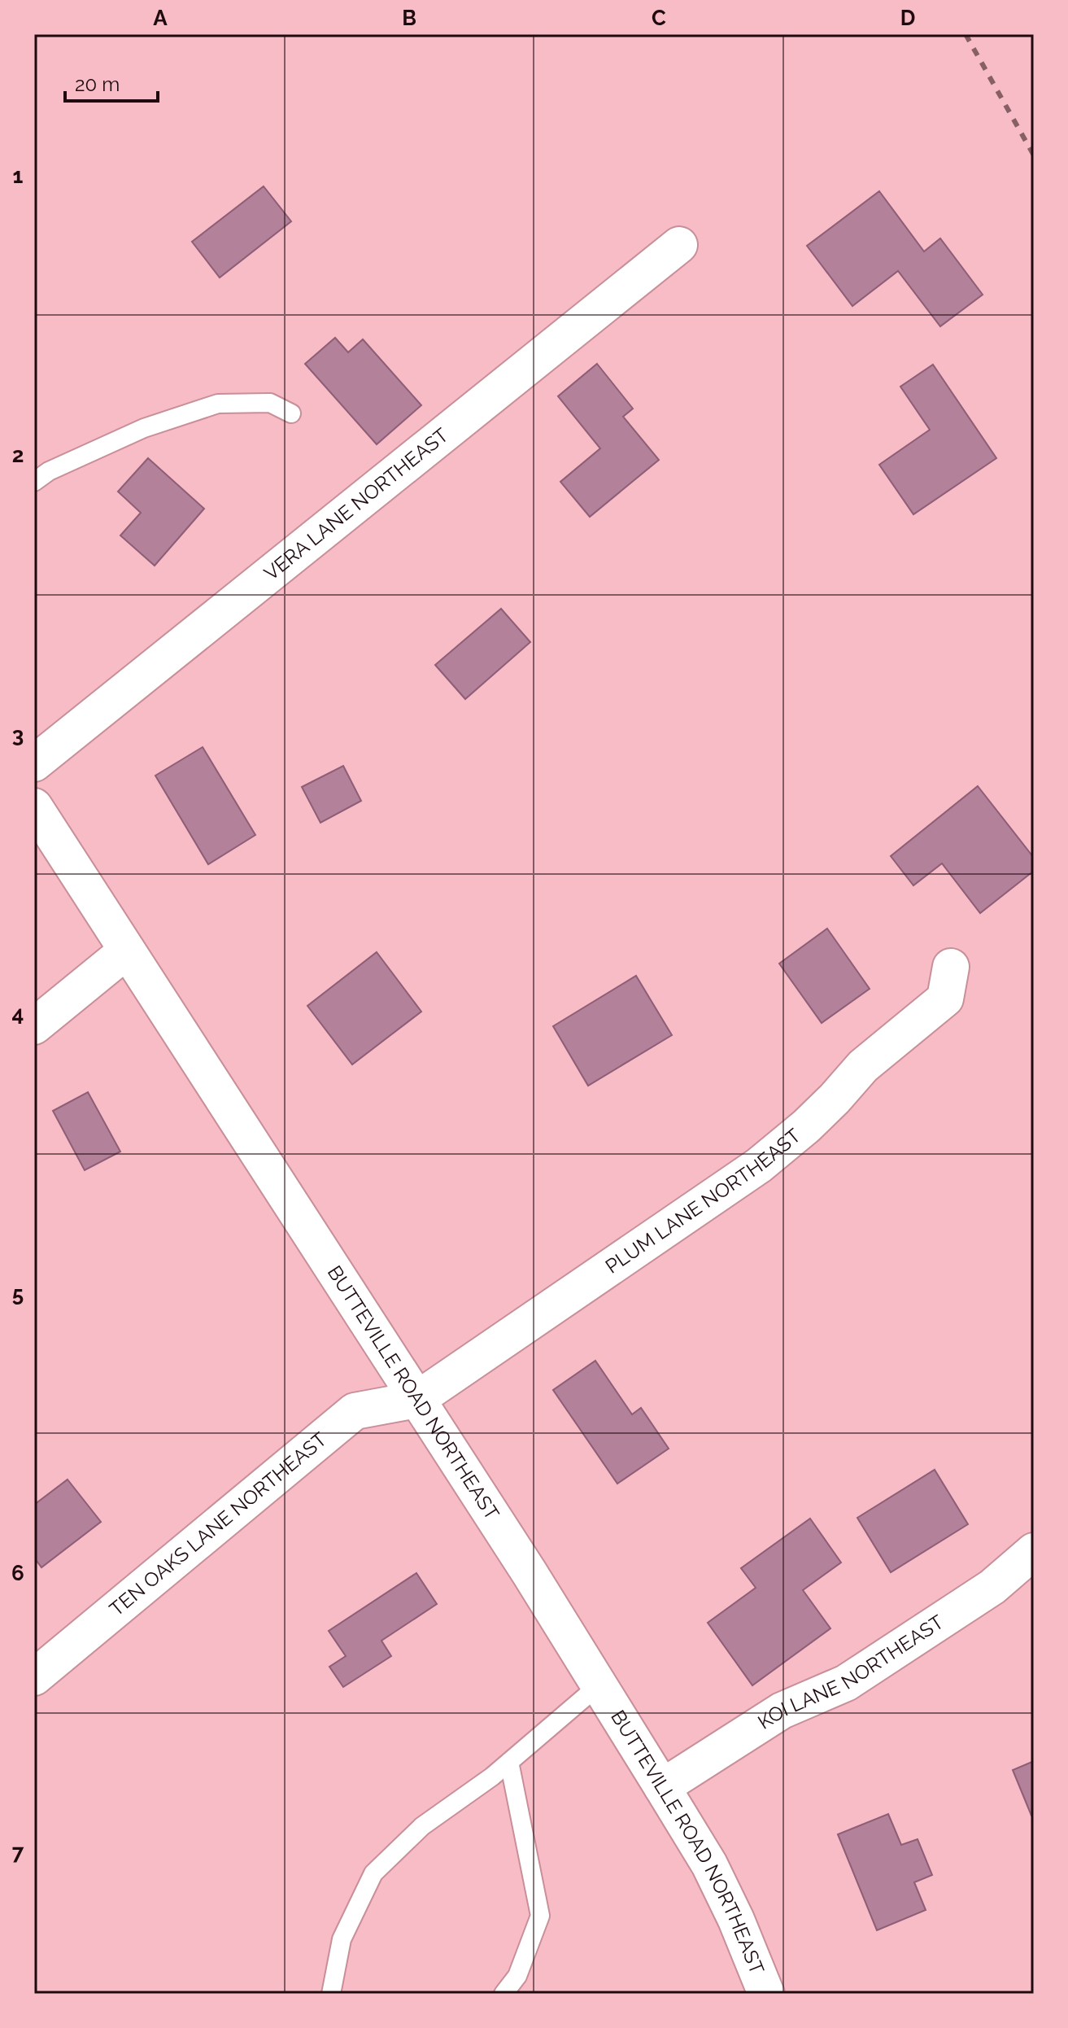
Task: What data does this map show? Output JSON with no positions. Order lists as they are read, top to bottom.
{
  "streets": {
    "street": [
      "VERA LANE NORTHEAST",
      "PLUM LANE NORTHEAST",
      "BUTTEVILLE ROAD NORTHEAST",
      "TEN OAKS LANE NORTHEAST",
      "KOI LANE NORTHEAST"
    ]
  },
  "crossings": [
    ["PLUM LANE NORTHEAST", "BUTTEVILLE ROAD NORTHEAST"],
    ["PLUM LANE NORTHEAST", "TEN OAKS LANE NORTHEAST"],
    ["BUTTEVILLE ROAD NORTHEAST", "TEN OAKS LANE NORTHEAST"],
    ["BUTTEVILLE ROAD NORTHEAST", "KOI LANE NORTHEAST"]
  ],
  "scale_bar": "20 m",
  "grid": {
    "columns": [
      "A",
      "B",
      "C",
      "D"
    ],
    "rows": [
      "1",
      "2",
      "3",
      "4",
      "5",
      "6",
      "7"
    ]
  }
}
